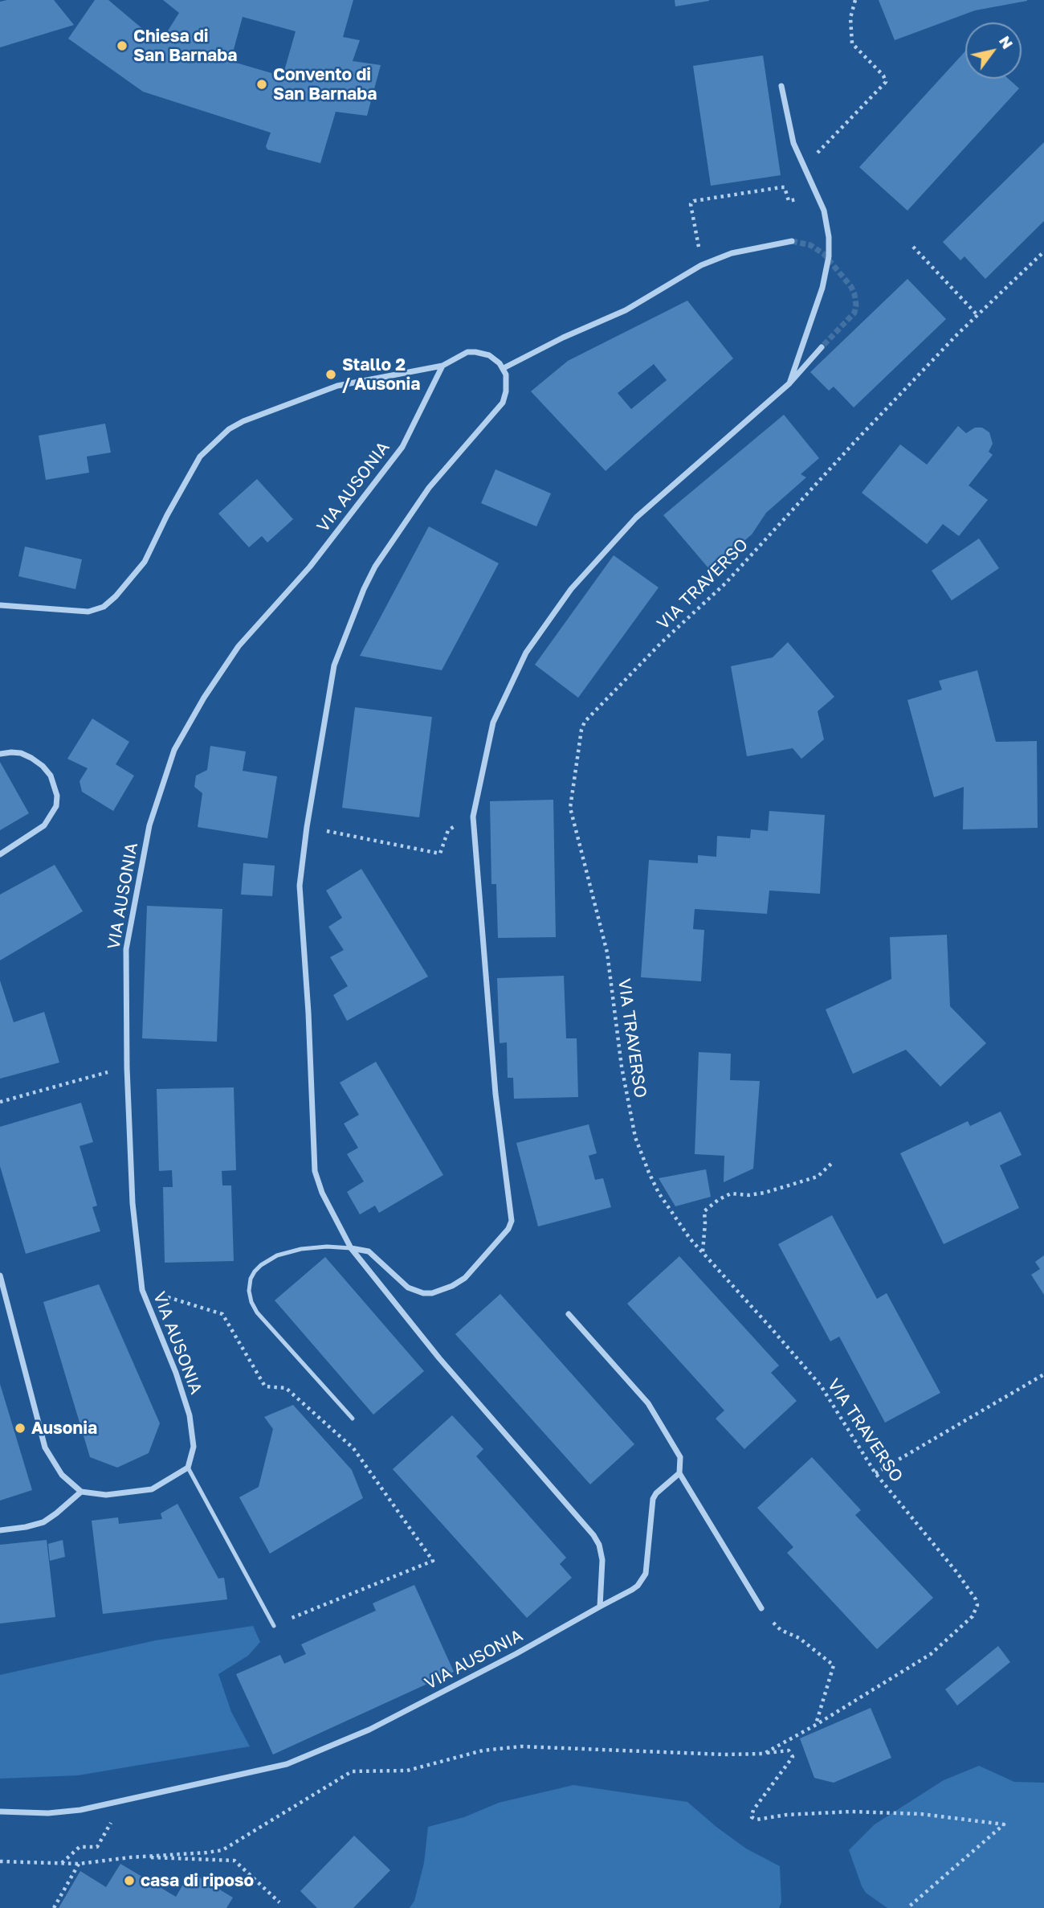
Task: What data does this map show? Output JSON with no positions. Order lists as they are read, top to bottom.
{
  "streets": {
    "street": ["VIA AUSONIA"],
    "path": ["VIA TRAVERSO"]
  },
  "places": [
    "Chiesa di San Barnaba",
    "Convento di San Barnaba",
    "Stallo 2 / Ausonia",
    "Ausonia",
    "casa di riposo"
  ],
  "north": "top right"
}
